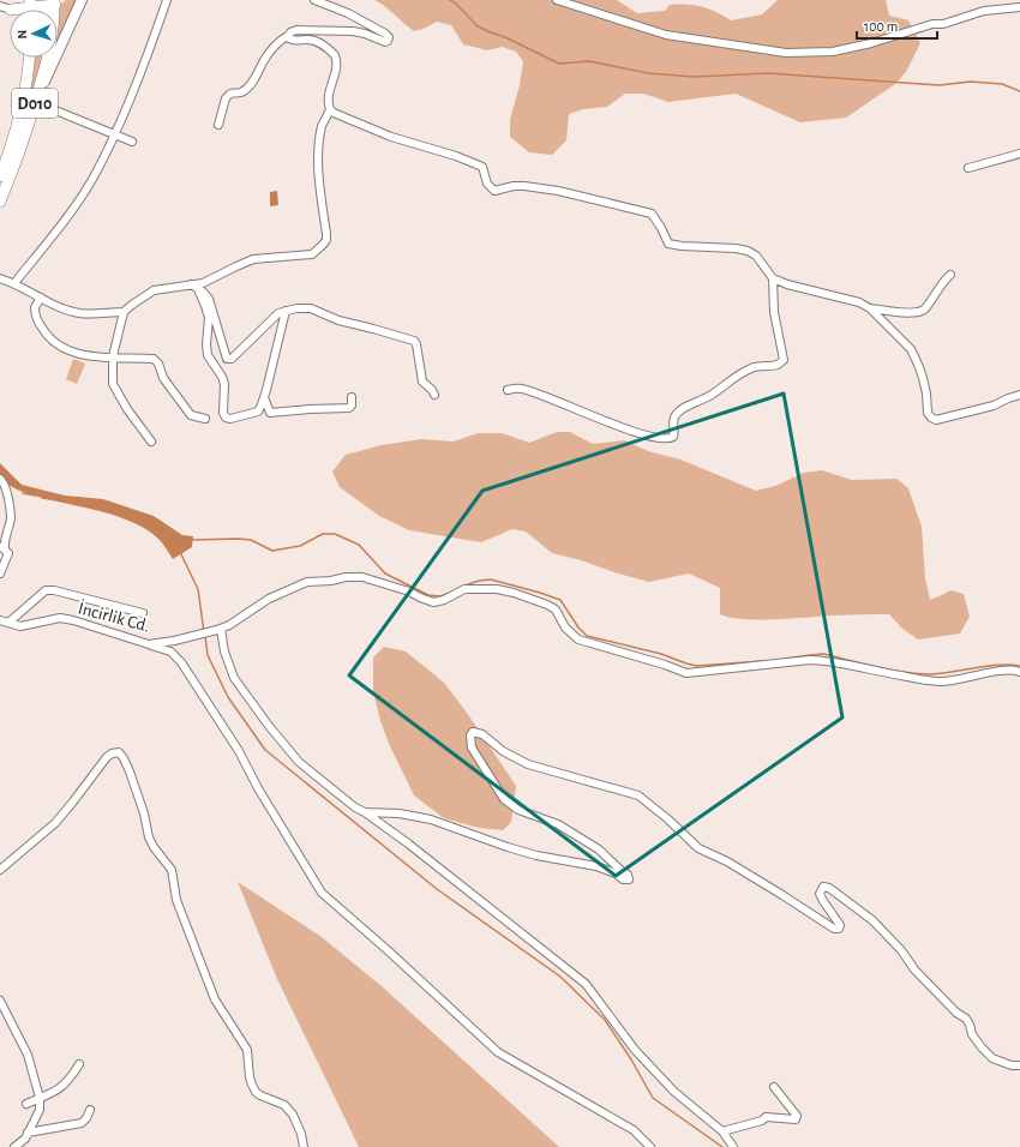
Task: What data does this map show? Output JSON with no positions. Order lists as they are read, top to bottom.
{
  "streets": {
    "highway": ["D010"],
    "street": ["İncirlik Cd."]
  },
  "scale_bar": "100 m",
  "north": "left"
}
